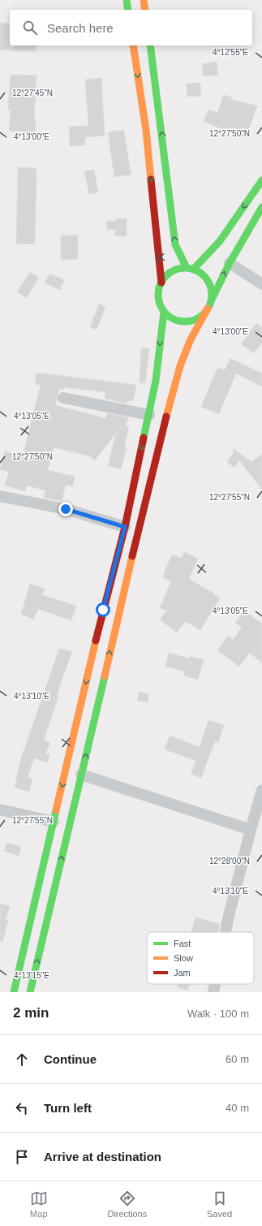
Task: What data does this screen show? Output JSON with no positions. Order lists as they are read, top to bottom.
{
  "legend": ["Fast", "Slow", "Jam"],
  "page": {
    "search": "Search here",
    "heading": ["2 min", "Walk · 100 m"],
    "list": [
      ["Continue", "60 m"],
      ["Turn left", "40 m"],
      "Arrive at destination"
    ],
    "nav": ["Map", "Directions", "Saved"]
  },
  "coordinates": [
    "4°12'55\"E",
    "12°27'45\"N",
    "12°27'50\"N",
    "4°13'00\"E",
    "4°13'05\"E",
    "12°27'55\"N",
    "4°13'10\"E",
    "12°28'00\"N",
    "4°13'15\"E"
  ]
}
